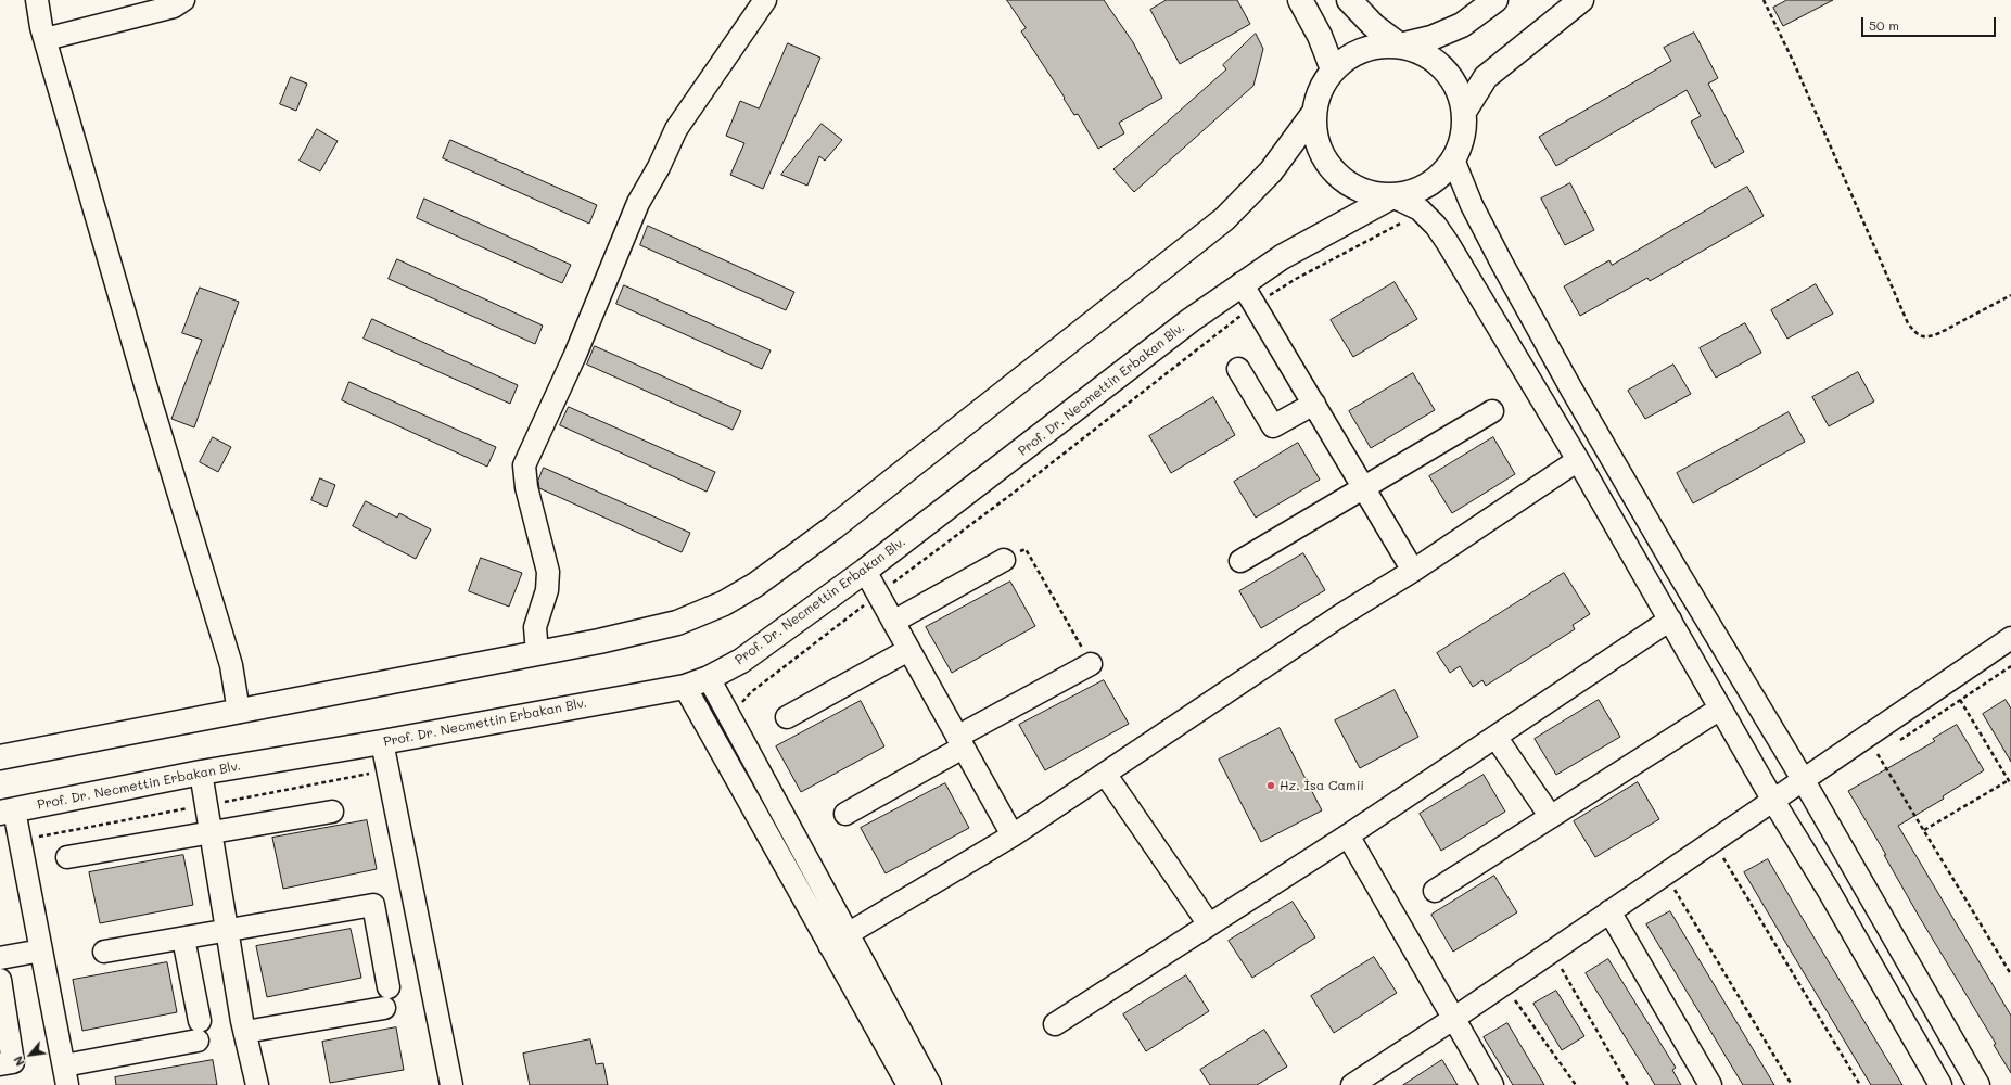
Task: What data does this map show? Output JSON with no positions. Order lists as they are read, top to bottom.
{
  "streets": {
    "main road": ["Prof. Dr. Necmettin Erbakan Blv."]
  },
  "places": ["Hz. İsa Camii"],
  "scale_bar": "50 m",
  "north": "bottom left"
}
